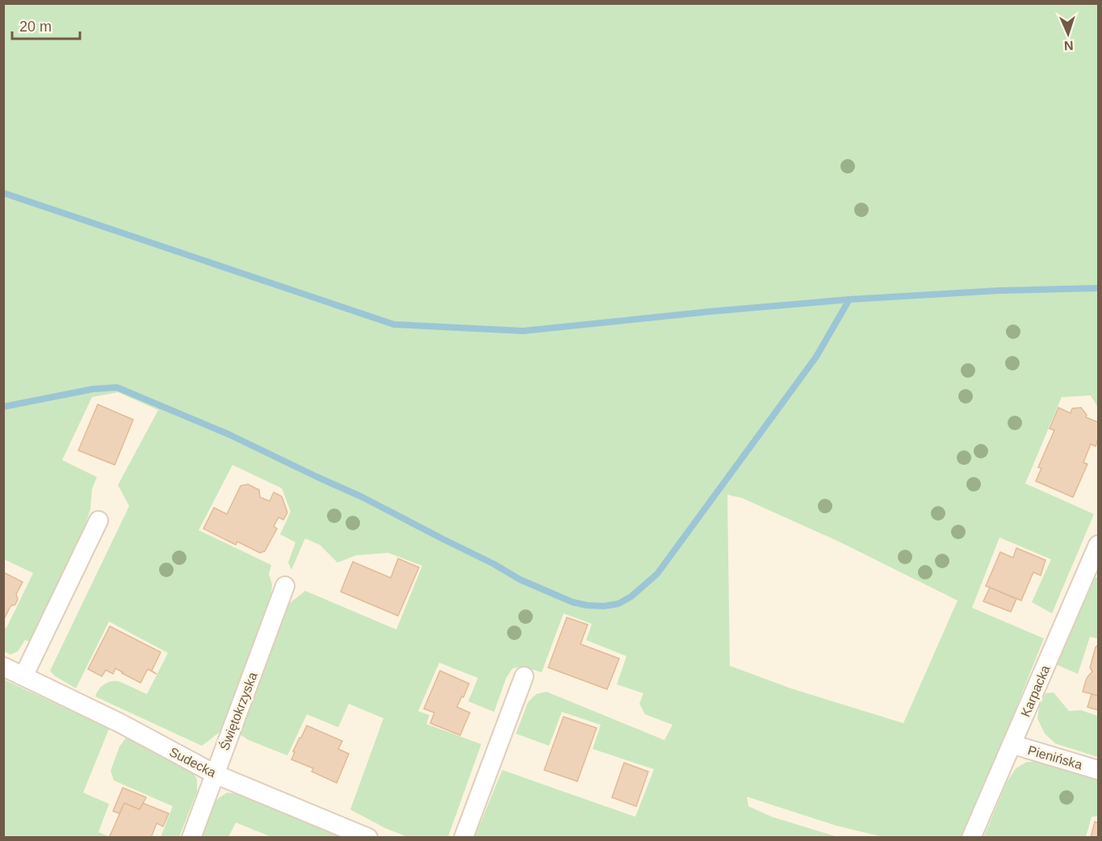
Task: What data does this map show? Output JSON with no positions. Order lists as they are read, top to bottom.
{
  "streets": {
    "street": [
      "Karpacka",
      "Świętokrzyska",
      "Pienińska",
      "Sudecka"
    ]
  },
  "crossings": [
    ["Karpacka", "Pienińska"],
    ["Świętokrzyska", "Sudecka"]
  ],
  "scale_bar": "20 m",
  "north": "bottom"
}
